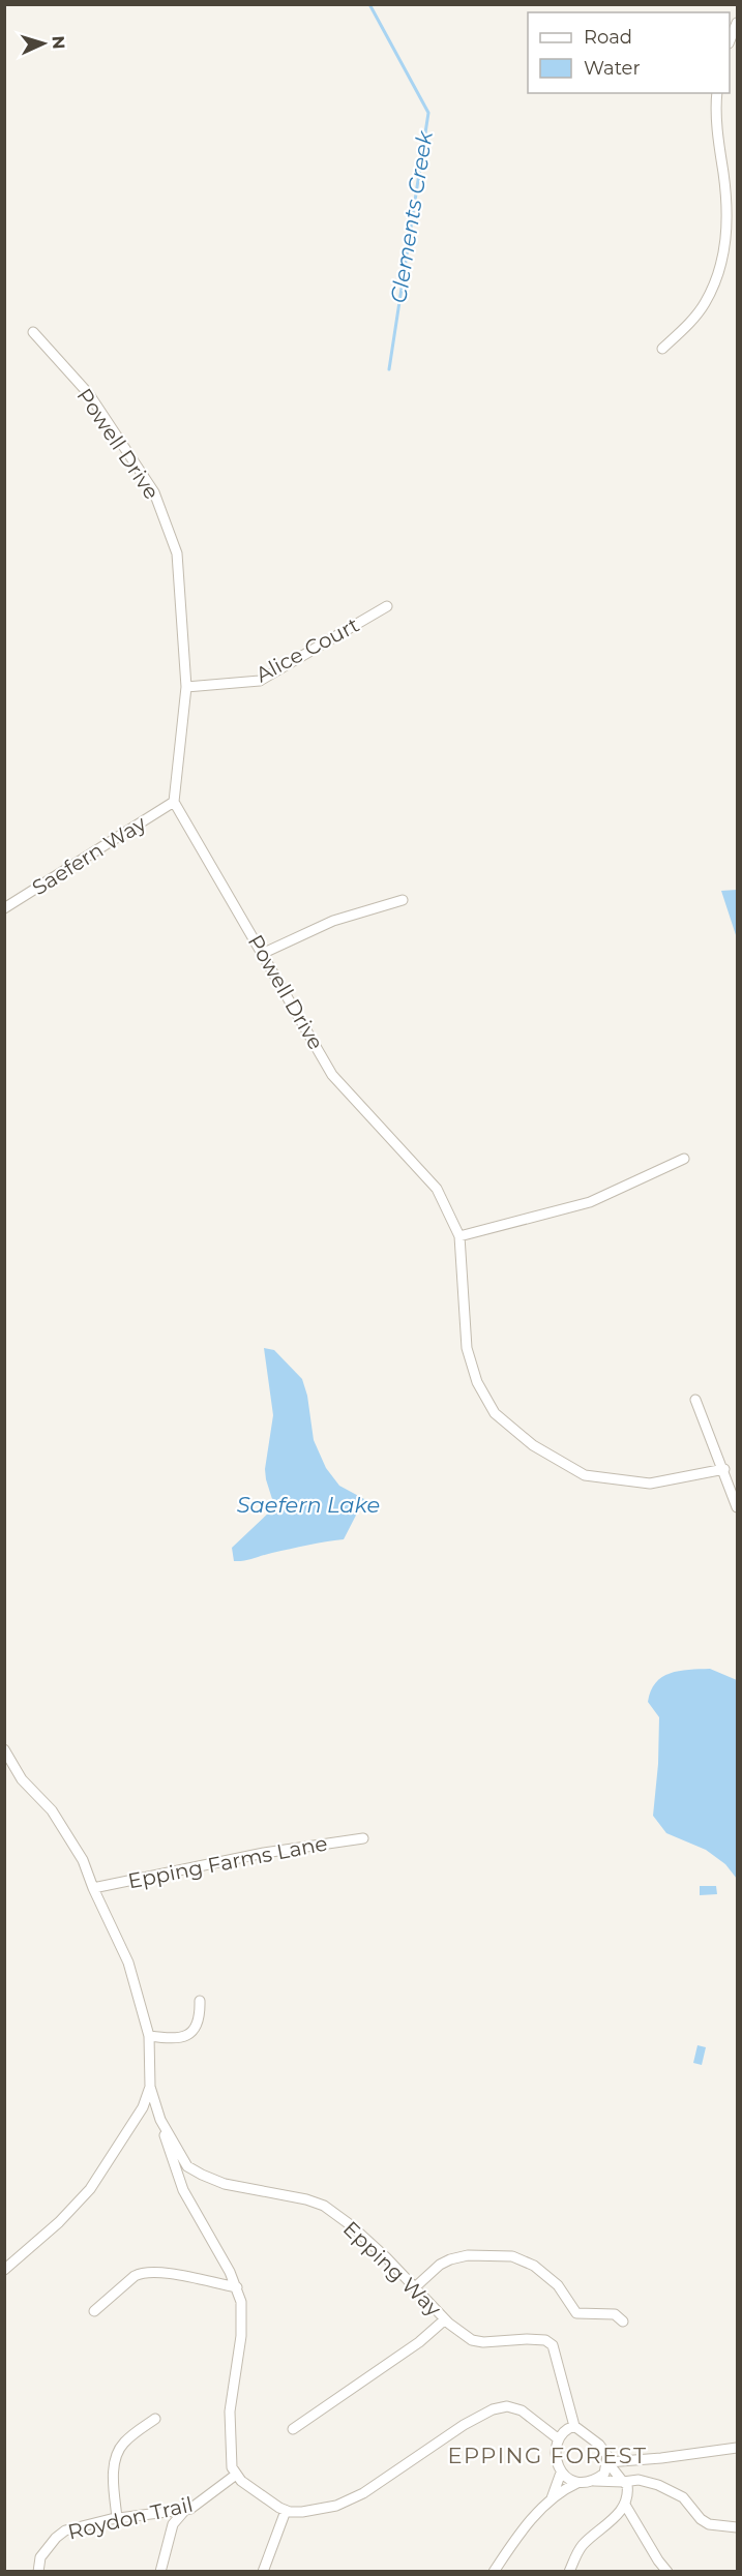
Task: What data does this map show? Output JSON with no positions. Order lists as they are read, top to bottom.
{
  "streets": {
    "street": [
      "Powell Drive",
      "Alice Court",
      "Saefern Way",
      "Epping Farms Lane",
      "Epping Way",
      "Roydon Trail"
    ]
  },
  "crossings": [
    ["Powell Drive", "Alice Court"],
    ["Powell Drive", "Saefern Way"],
    ["Epping Farms Lane", "Epping Way"]
  ],
  "districts": ["EPPING FOREST"],
  "water": ["Clements Creek", "Saefern Lake"],
  "legend": ["Road", "Water"],
  "north": "right"
}
